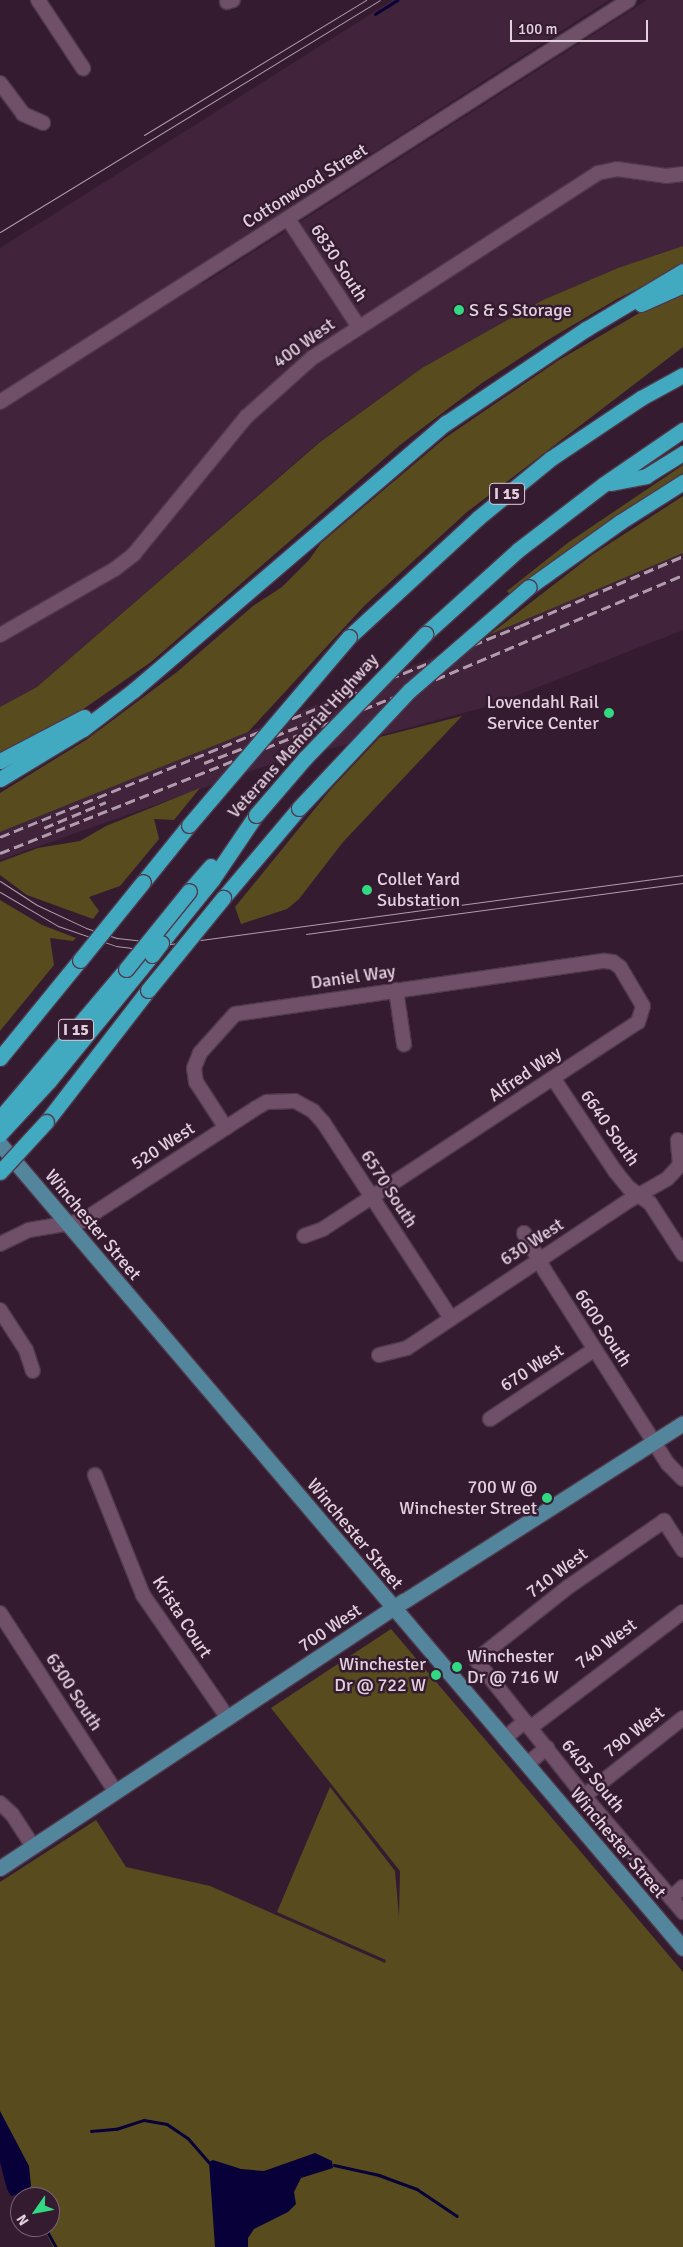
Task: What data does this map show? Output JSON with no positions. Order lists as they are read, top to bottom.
{
  "streets": {
    "highway": ["I 15", "Veterans Memorial Highway"],
    "main road": ["Winchester Street", "700 West"],
    "street": [
      "Cottonwood Street",
      "6830 South",
      "400 West",
      "Daniel Way",
      "Alfred Way",
      "6640 South",
      "520 West",
      "6570 South",
      "630 West",
      "6600 South",
      "670 West",
      "710 West",
      "Krista Court",
      "740 West",
      "6300 South",
      "790 West",
      "6405 South"
    ]
  },
  "crossings": [
    ["Cottonwood Street", "6830 South"],
    ["6830 South", "400 West"],
    ["Daniel Way", "Alfred Way"],
    ["Daniel Way", "520 West"],
    ["Alfred Way", "6640 South"],
    ["Alfred Way", "6570 South"],
    ["6640 South", "630 West"],
    ["520 West", "6570 South"],
    ["520 West", "Winchester Street"],
    ["6570 South", "630 West"],
    ["Winchester Street", "700 West"],
    ["Winchester Street", "740 West"],
    ["630 West", "6600 South"],
    ["6600 South", "670 West"],
    ["6600 South", "700 West"],
    ["710 West", "6405 South"],
    ["Krista Court", "700 West"],
    ["700 West", "6300 South"],
    ["740 West", "6405 South"],
    ["790 West", "6405 South"]
  ],
  "places": [
    "S & S Storage",
    "Lovendahl Rail Service Center",
    "Collet Yard Substation",
    "700 W @ Winchester Street",
    "Winchester Dr @ 716 W",
    "Winchester Dr @ 722 W"
  ],
  "scale_bar": "100 m",
  "north": "bottom left"
}
